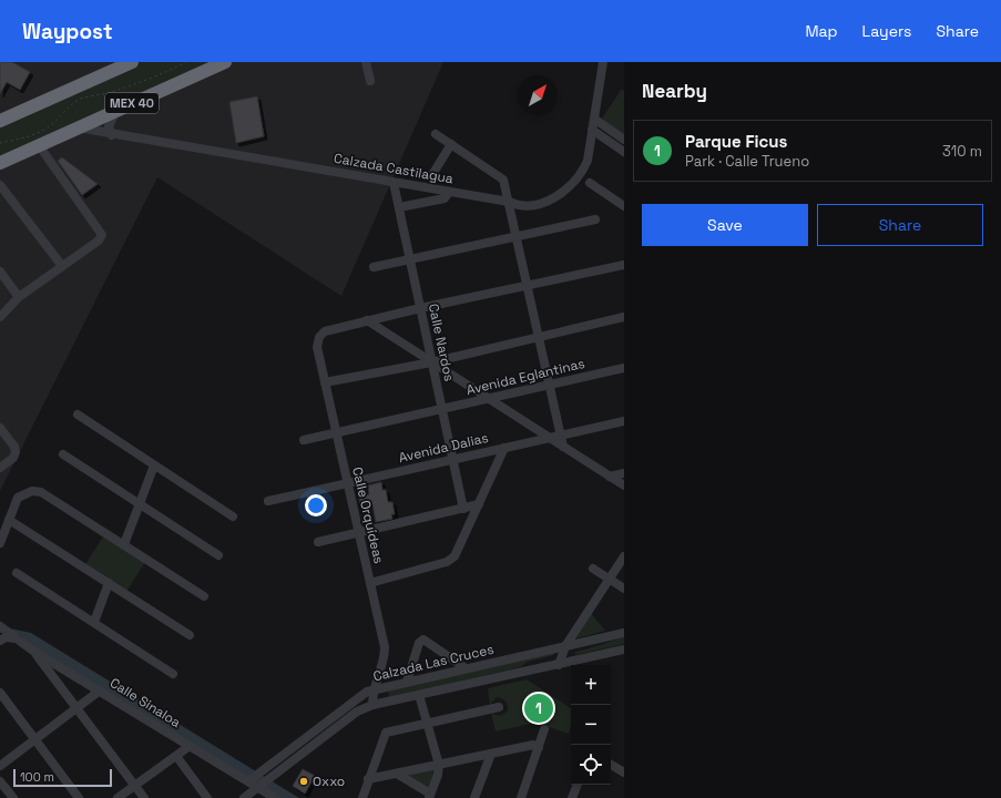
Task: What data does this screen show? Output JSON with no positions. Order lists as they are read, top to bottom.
{
  "streets": {
    "highway": ["MEX 40"],
    "street": [
      "Calzada Castilagua",
      "Calle Nardos",
      "Avenida Eglantinas",
      "Avenida Dalias",
      "Calle Orquídeas",
      "Calzada Las Cruces",
      "Calle Sinaloa"
    ]
  },
  "crossings": [
    ["MEX 40", "Calzada Castilagua"],
    ["Calzada Castilagua", "Calle Nardos"],
    ["Calle Nardos", "Avenida Eglantinas"],
    ["Calle Nardos", "Avenida Dalias"],
    ["Avenida Eglantinas", "Calle Orquídeas"],
    ["Avenida Dalias", "Calle Orquídeas"],
    ["Calle Orquídeas", "Calzada Las Cruces"],
    ["Calzada Las Cruces", "Calle Sinaloa"]
  ],
  "places": ["Oxxo"],
  "scale_bar": "100 m",
  "north": "top right",
  "page": {
    "header": "Waypost",
    "nav": ["Map", "Layers", "Share"],
    "heading": "Nearby",
    "list": [
      {
        "mark": "1",
        "name": "Parque Ficus",
        "note": "Park · Calle Trueno",
        "value": "310 m"
      }
    ],
    "buttons": ["Save", "Share"],
    "map_buttons": ["+", "−"],
    "pins": "1",
    "scale": "100 m"
  }
}
